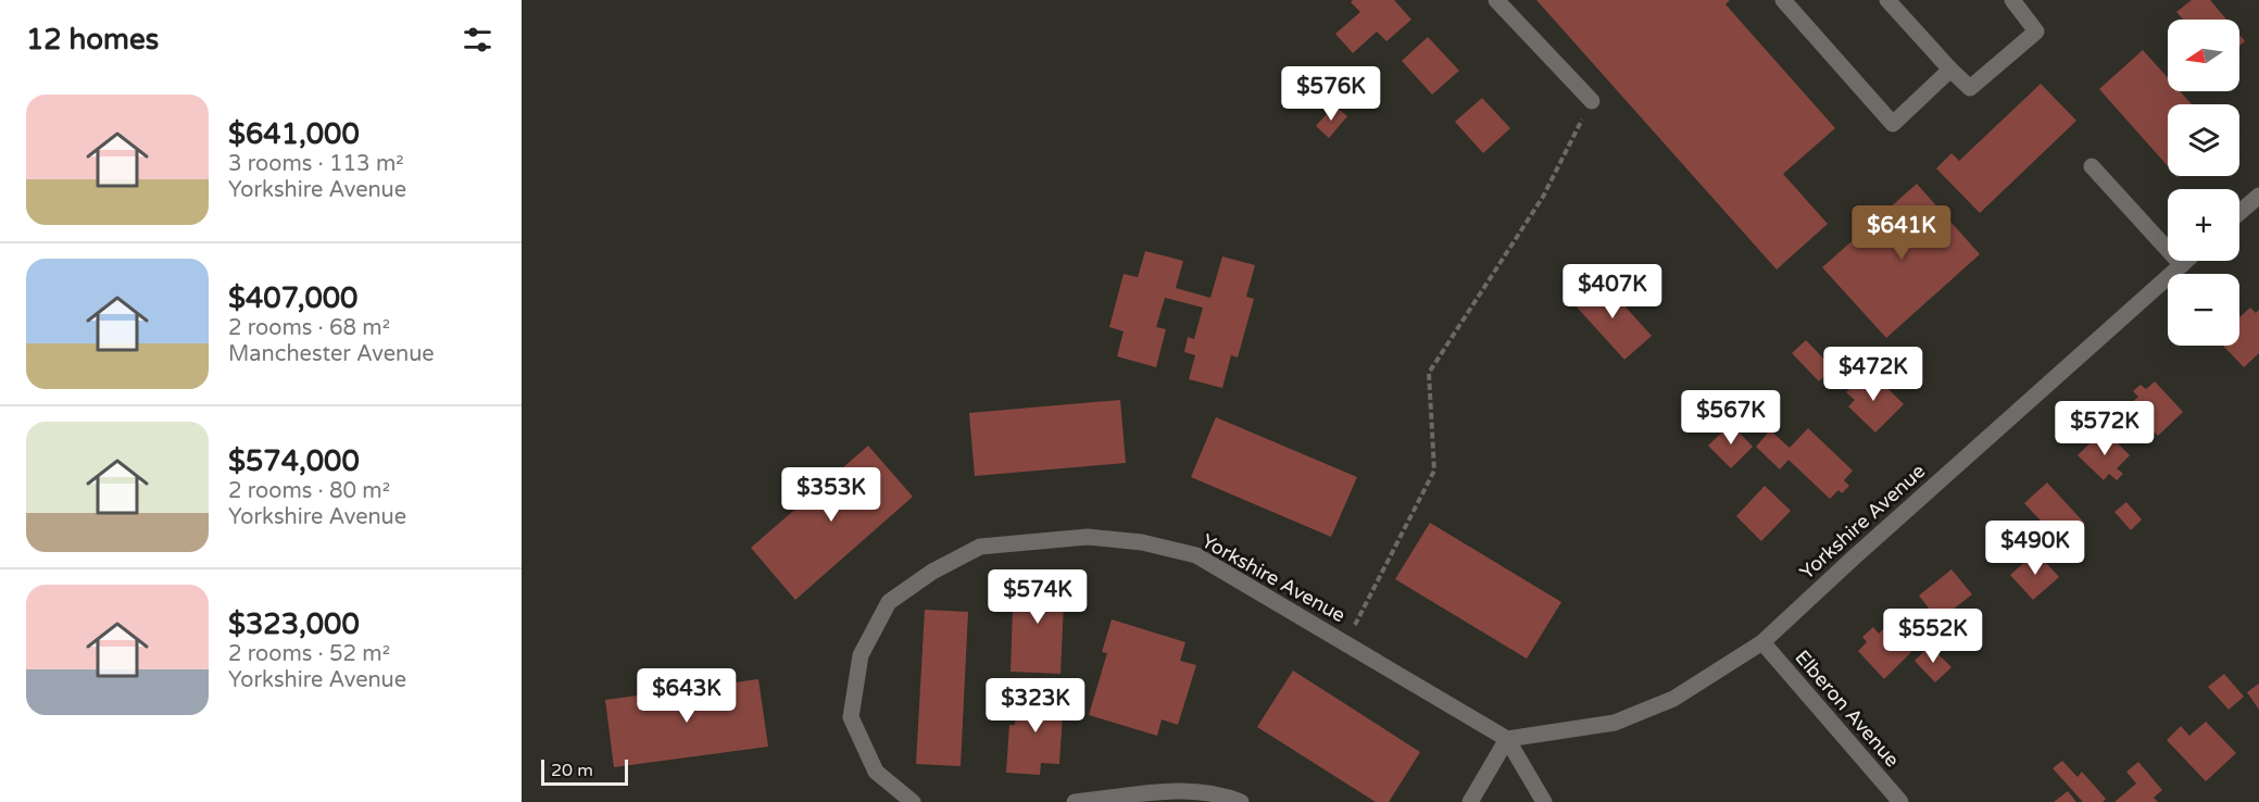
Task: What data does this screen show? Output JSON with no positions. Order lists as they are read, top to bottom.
{
  "streets": {
    "street": ["Yorkshire Avenue", "Elberon Avenue"]
  },
  "crossings": [
    ["Yorkshire Avenue", "Elberon Avenue"]
  ],
  "scale_bar": "20 m",
  "north": "left",
  "page": {
    "heading": "12 homes",
    "map_buttons": ["+", "−"],
    "price": [
      "$576K",
      "$641K",
      "$407K",
      "$472K",
      "$567K",
      "$572K",
      "$353K",
      "$490K",
      "$574K",
      "$552K",
      "$643K",
      "$323K"
    ],
    "list": [
      {
        "name": "$641,000",
        "note": "3 rooms · 113 m² · Yorkshire Avenue"
      },
      {
        "name": "$407,000",
        "note": "2 rooms · 68 m² · Manchester Avenue"
      },
      {
        "name": "$574,000",
        "note": "2 rooms · 80 m² · Yorkshire Avenue"
      },
      {
        "name": "$323,000",
        "note": "2 rooms · 52 m² · Yorkshire Avenue"
      }
    ],
    "scale": "20 m"
  }
}
